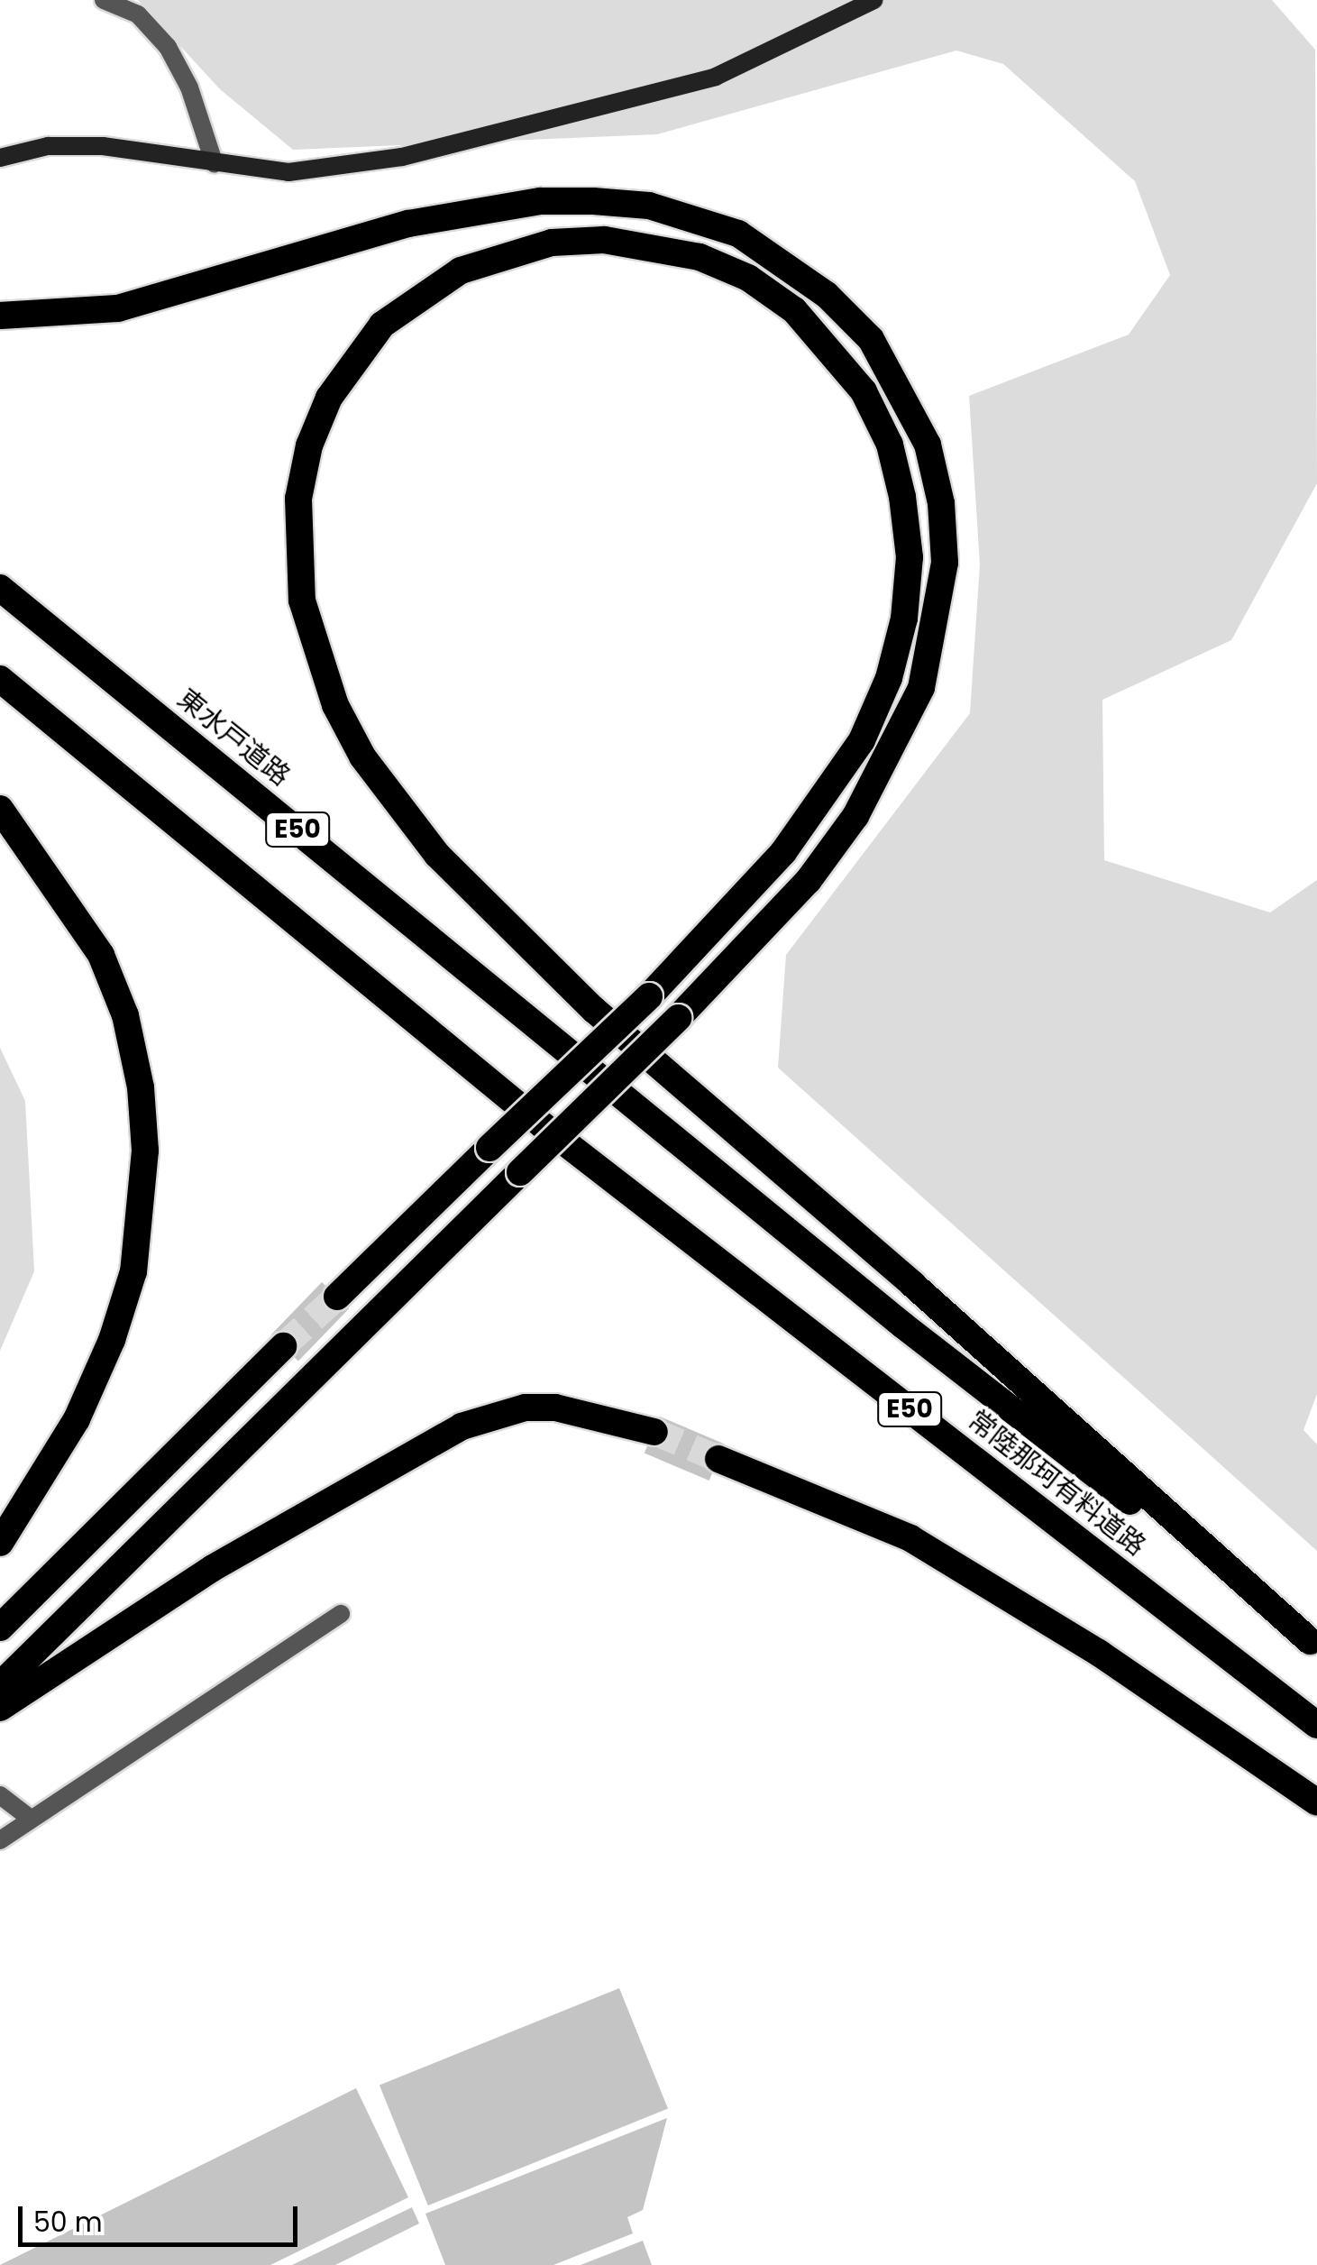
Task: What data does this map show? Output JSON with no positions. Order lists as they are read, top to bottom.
{
  "streets": {
    "highway": ["東水戸道路", "E50", "常陸那珂有料道路"]
  },
  "crossings": [
    ["東水戸道路", "常陸那珂有料道路"]
  ],
  "scale_bar": "50 m"
}
